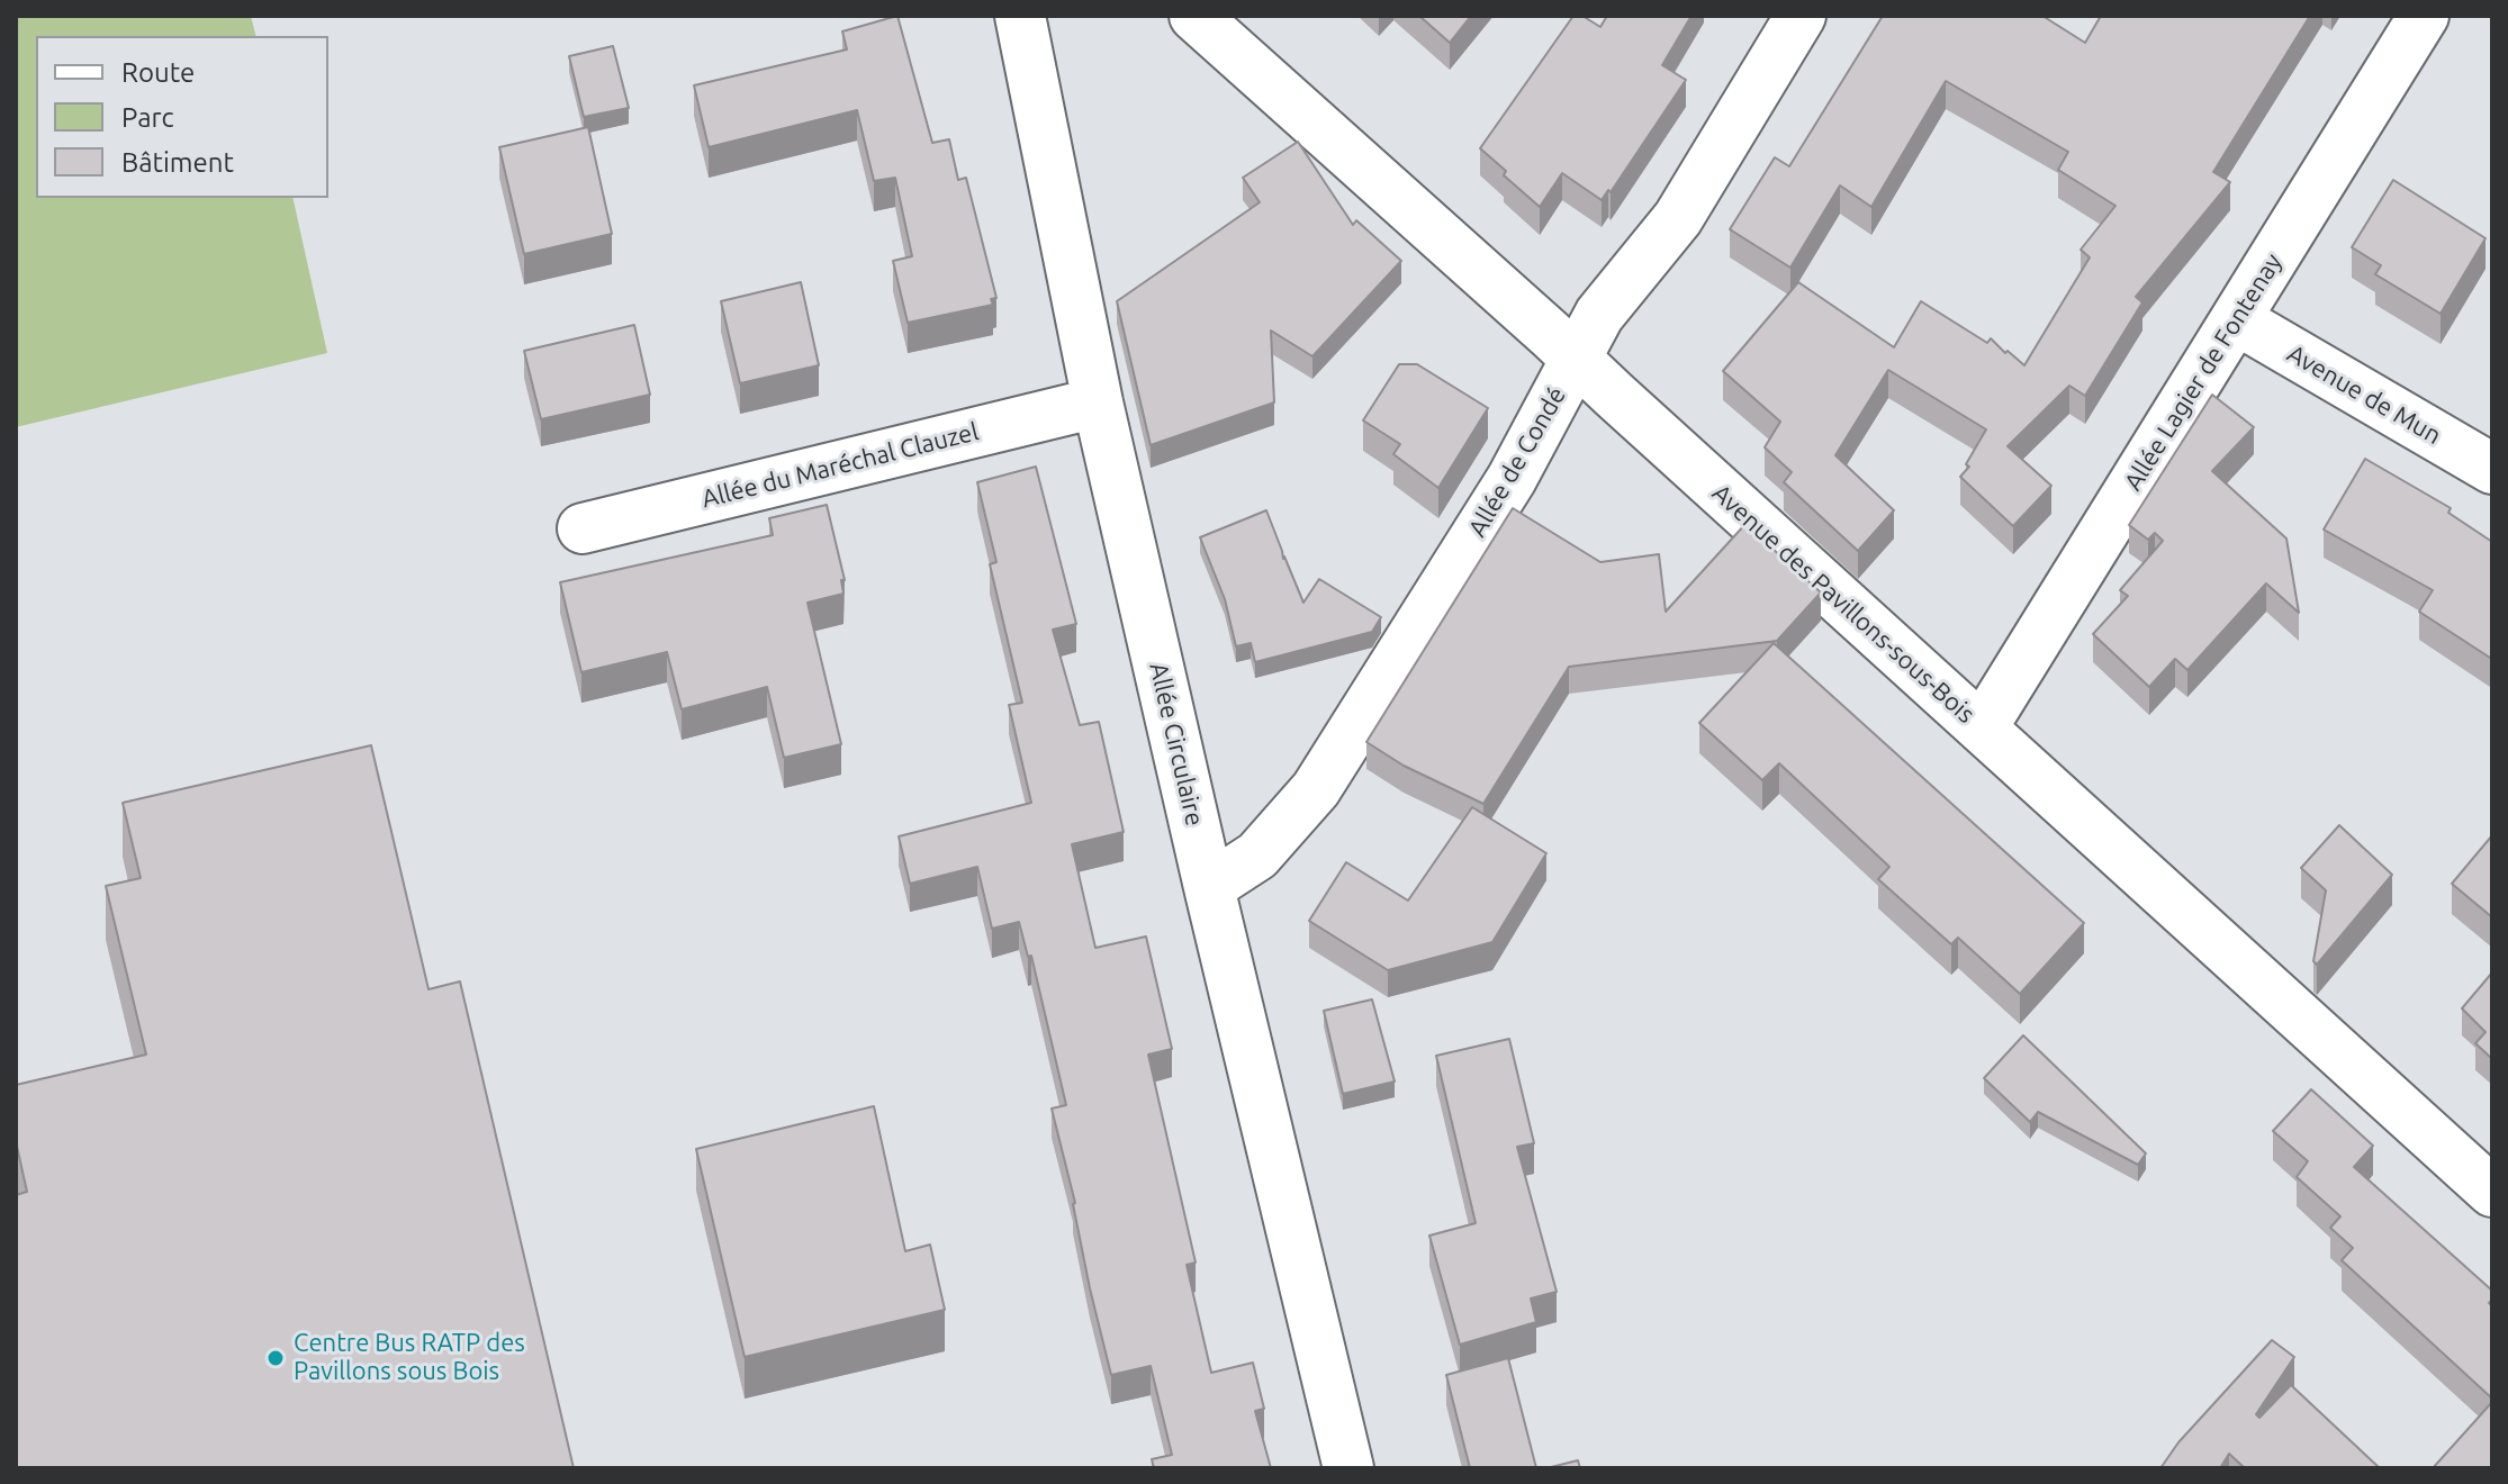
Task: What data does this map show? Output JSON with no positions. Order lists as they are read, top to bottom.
{
  "streets": {
    "street": [
      "Allée Lagier de Fontenay",
      "Avenue de Mun",
      "Allée de Condé",
      "Allée du Maréchal Clauzel",
      "Avenue des Pavillons-sous-Bois",
      "Allée Circulaire"
    ]
  },
  "crossings": [
    ["Allée Lagier de Fontenay", "Avenue de Mun"],
    ["Allée Lagier de Fontenay", "Avenue des Pavillons-sous-Bois"],
    ["Allée de Condé", "Avenue des Pavillons-sous-Bois"],
    ["Allée de Condé", "Allée Circulaire"],
    ["Allée du Maréchal Clauzel", "Allée Circulaire"]
  ],
  "places": ["Centre Bus RATP des Pavillons sous Bois"],
  "legend": ["Route", "Parc", "Bâtiment"]
}
